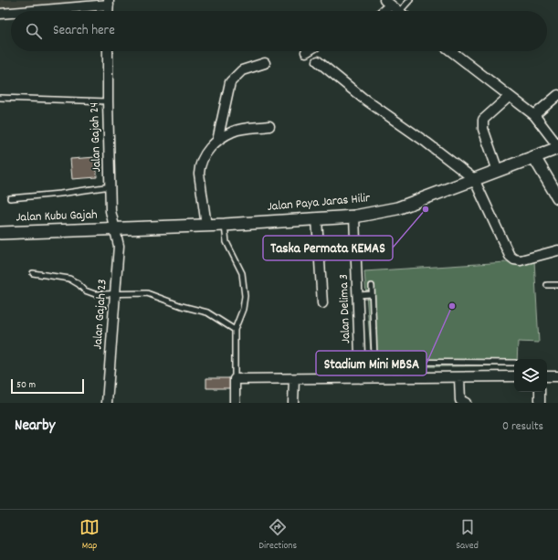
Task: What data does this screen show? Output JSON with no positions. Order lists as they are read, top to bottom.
{
  "streets": {
    "street": [
      "Jalan Gajah 24",
      "Jalan Paya Jaras Hilir",
      "Jalan Kubu Gajah",
      "Jalan Delima 3",
      "Jalan Gajah 23"
    ]
  },
  "crossings": [
    ["Jalan Gajah 24", "Jalan Paya Jaras Hilir"],
    ["Jalan Gajah 24", "Jalan Kubu Gajah"],
    ["Jalan Gajah 24", "Jalan Gajah 23"],
    ["Jalan Paya Jaras Hilir", "Jalan Kubu Gajah"],
    ["Jalan Paya Jaras Hilir", "Jalan Delima 3"],
    ["Jalan Paya Jaras Hilir", "Jalan Gajah 23"],
    ["Jalan Kubu Gajah", "Jalan Gajah 23"]
  ],
  "places": ["Taska Permata KEMAS", "Stadium Mini MBSA"],
  "scale_bar": "50 m",
  "page": {
    "search": "Search here",
    "scale": "50 m",
    "heading": ["Nearby", "0 results"],
    "nav": ["Map", "Directions", "Saved"]
  }
}
